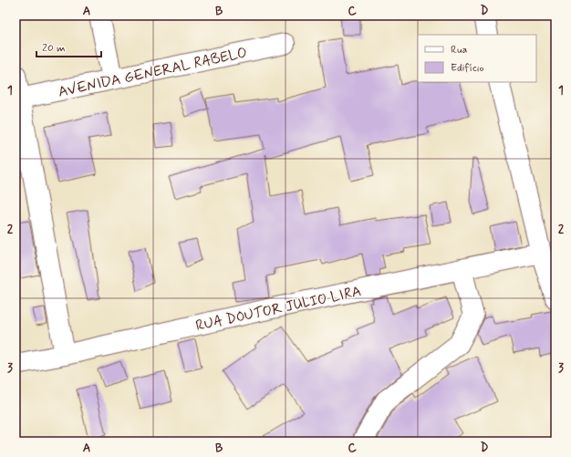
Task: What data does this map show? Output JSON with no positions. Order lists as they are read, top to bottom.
{
  "streets": {
    "street": ["AVENIDA GENERAL RABELO", "RUA DOUTOR JULIO LIRA"]
  },
  "legend": ["Rua", "Edifício"],
  "scale_bar": "20 m",
  "grid": {
    "columns": [
      "A",
      "B",
      "C",
      "D"
    ],
    "rows": ["1", "2", "3"]
  }
}
